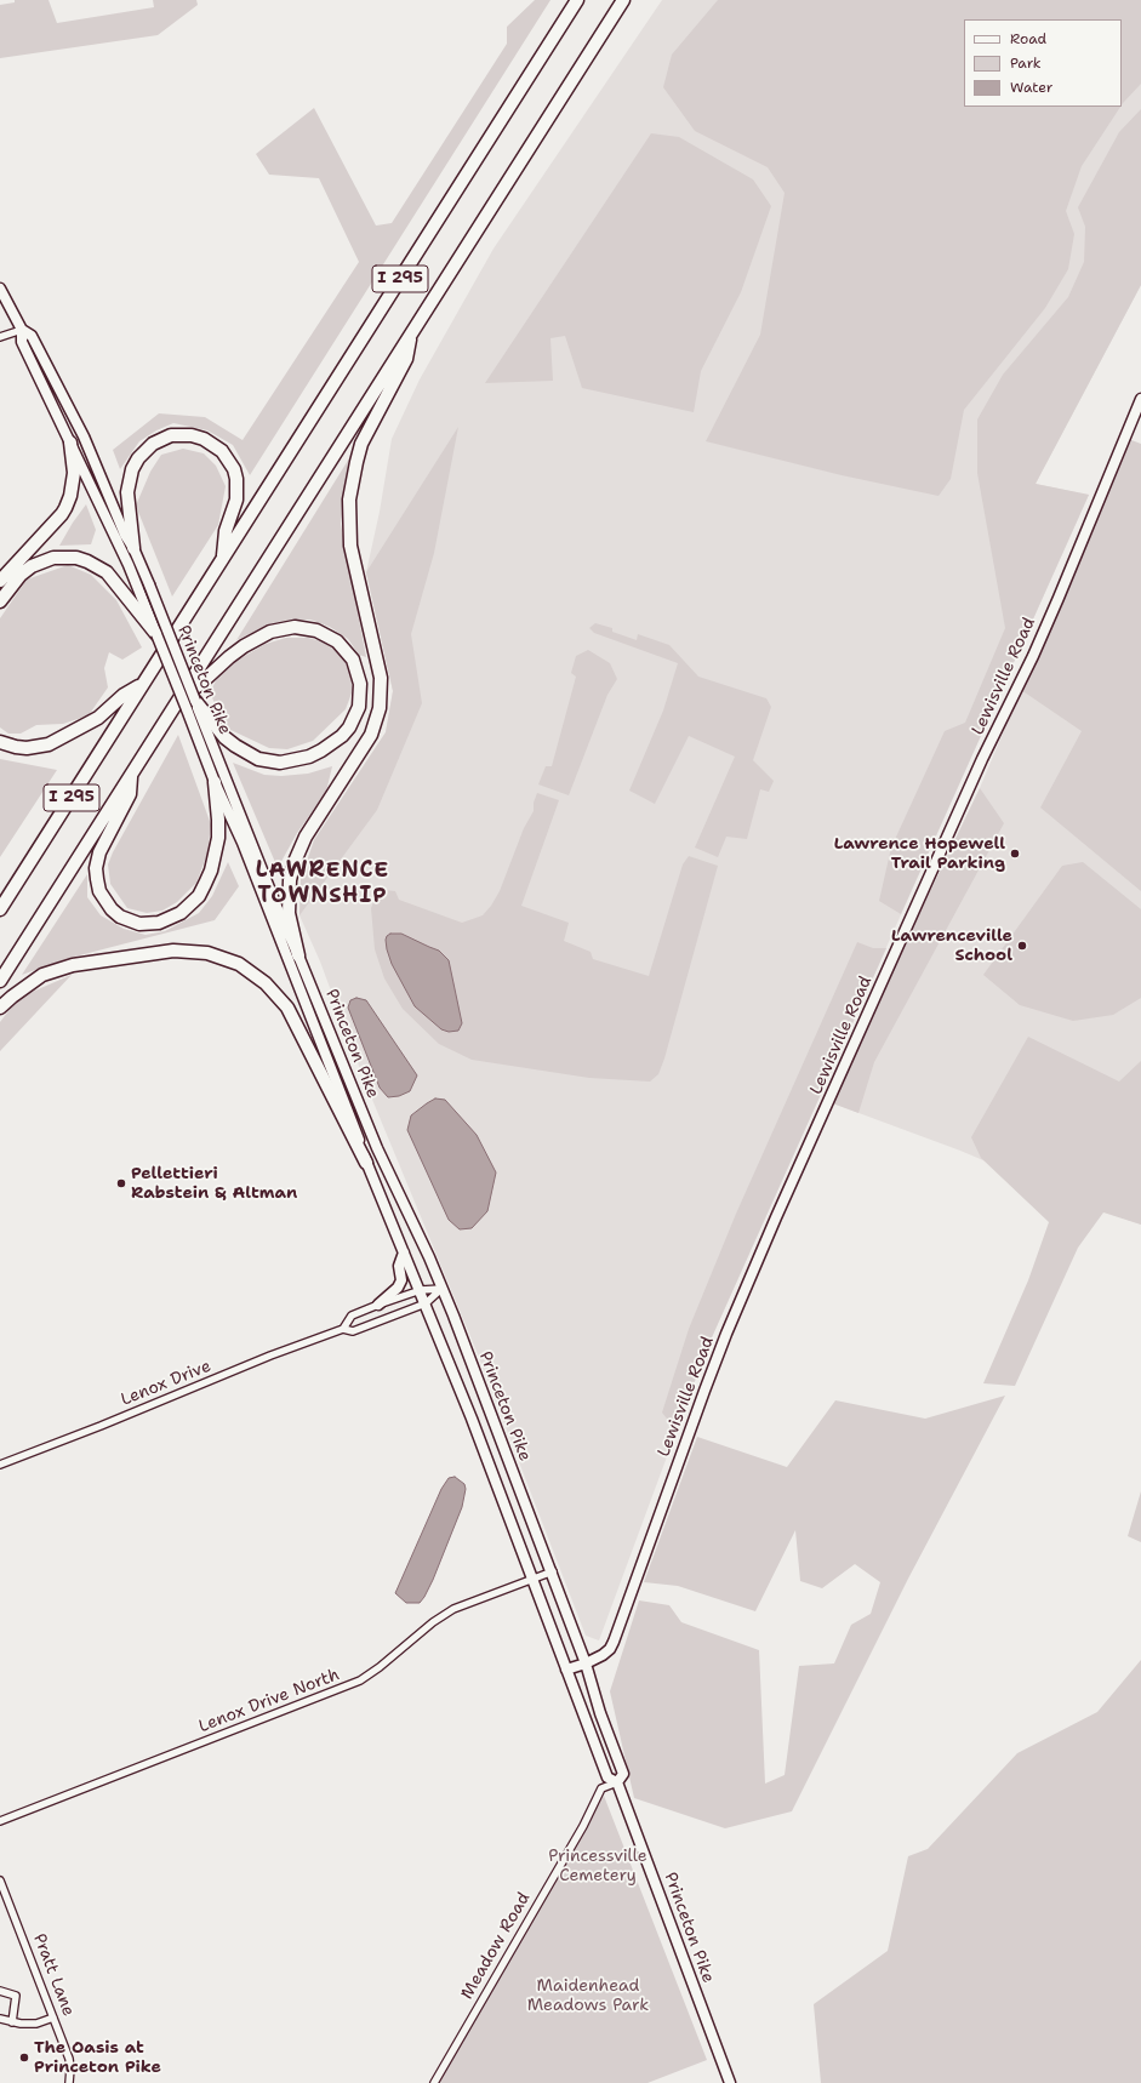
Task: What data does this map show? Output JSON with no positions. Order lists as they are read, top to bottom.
{
  "streets": {
    "highway": ["I 295"],
    "main road": ["Lewisville Road", "Princeton Pike"],
    "street": [
      "Lenox Drive",
      "Lenox Drive North",
      "Meadow Road",
      "Pratt Lane"
    ]
  },
  "crossings": [
    ["Lewisville Road", "Princeton Pike"],
    ["Princeton Pike", "Lenox Drive"],
    ["Princeton Pike", "Lenox Drive North"],
    ["Princeton Pike", "Meadow Road"]
  ],
  "districts": ["LAWRENCE TOWNSHIP"],
  "parks": ["Princessville Cemetery", "Maidenhead Meadows Park"],
  "places": [
    "Lawrence Hopewell Trail Parking",
    "Lawrenceville School",
    "Pellettieri Rabstein & Altman",
    "The Oasis at Princeton Pike"
  ],
  "legend": ["Road", "Park", "Water"]
}
